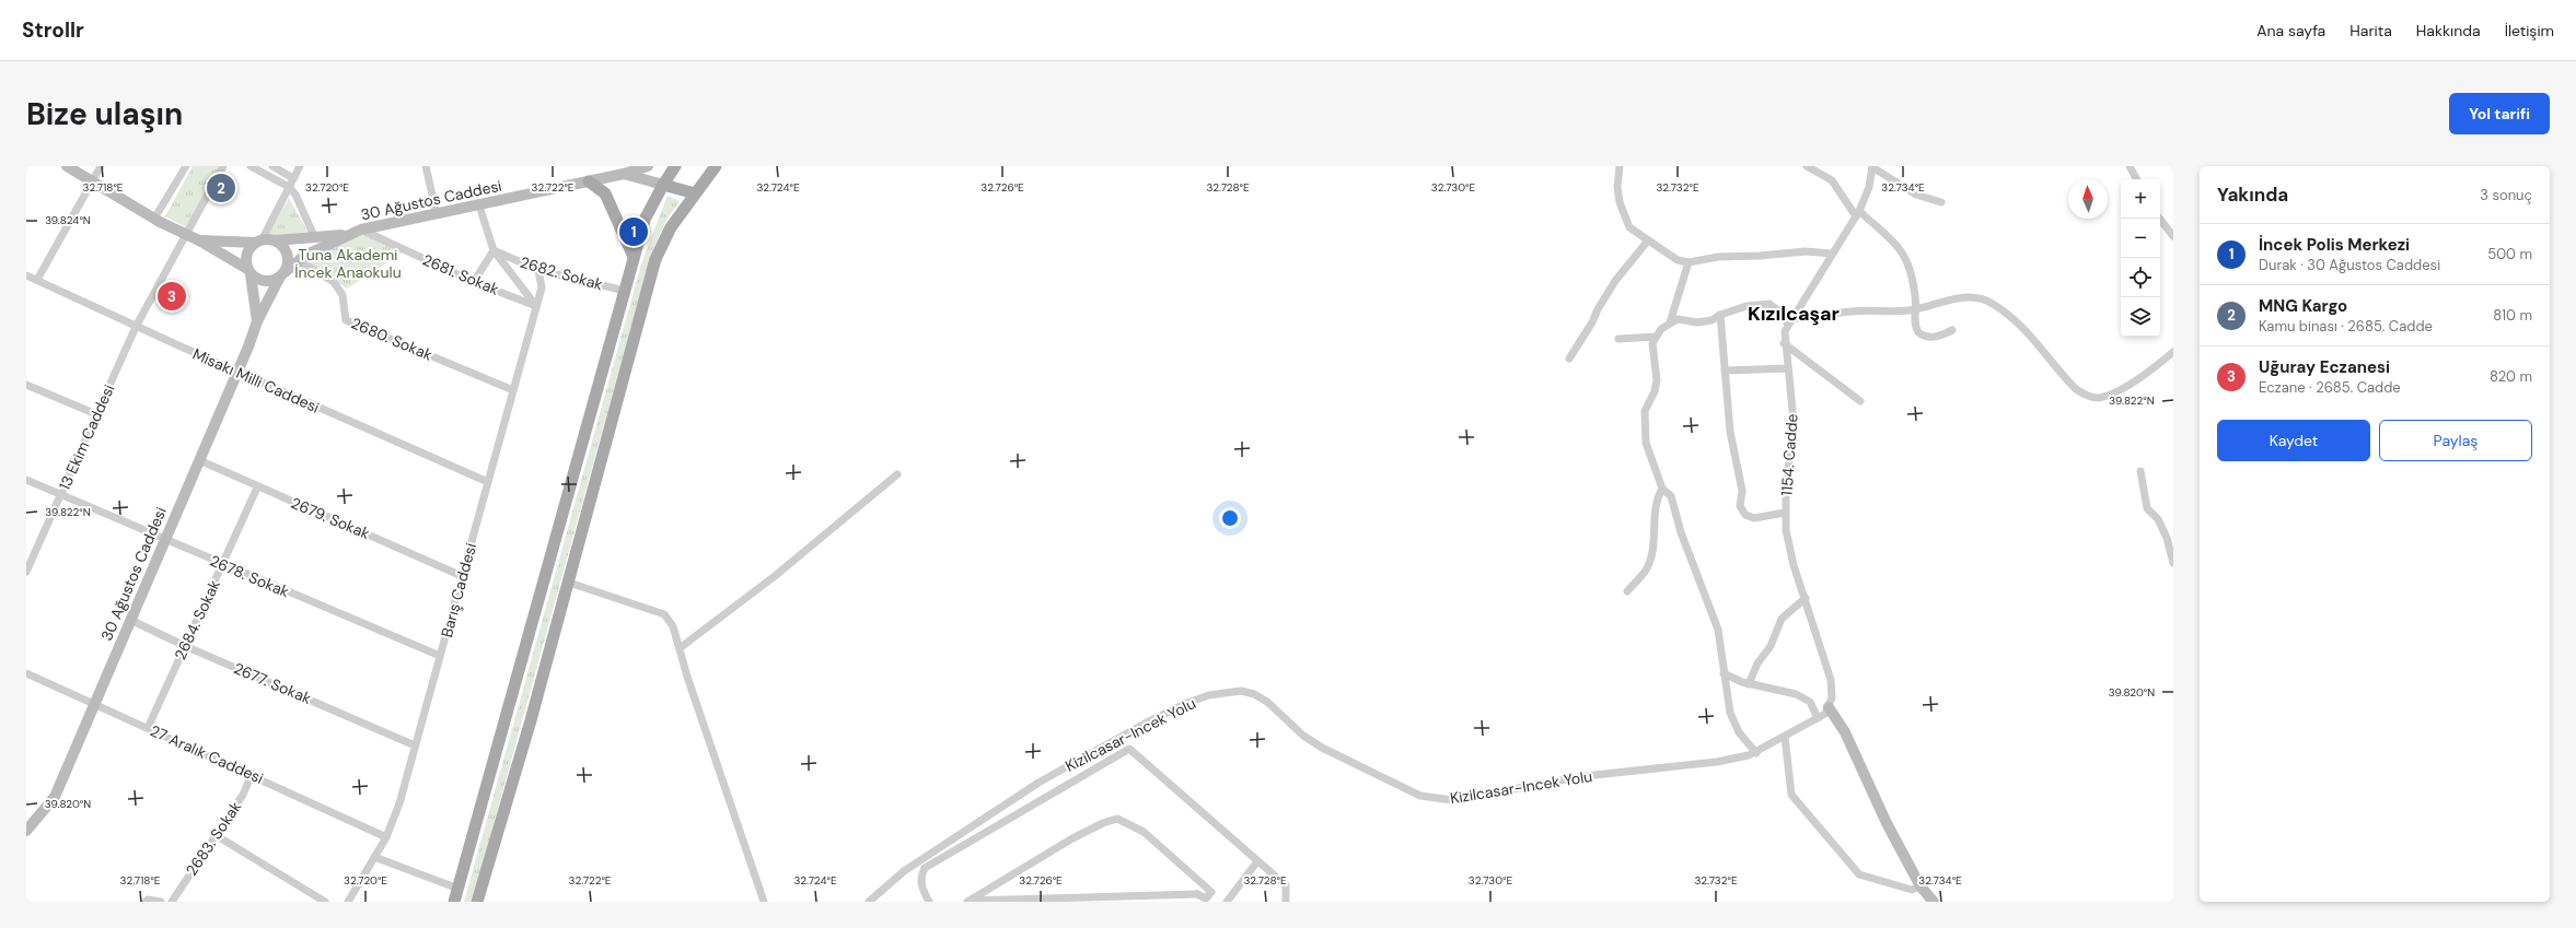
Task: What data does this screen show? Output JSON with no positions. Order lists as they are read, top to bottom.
{
  "streets": {
    "main road": ["30 Ağustos Caddesi"],
    "street": [
      "2682. Sokak",
      "2681. Sokak",
      "2680. Sokak",
      "Misakı Milli Caddesi",
      "13 Ekim Caddesi",
      "1154. Cadde",
      "2679. Sokak",
      "2678. Sokak",
      "Barış Caddesi",
      "2684. Sokak",
      "2677. Sokak",
      "Kizilcasar-Incek Yolu",
      "27 Aralık Caddesi",
      "2683. Sokak"
    ]
  },
  "crossings": [
    ["30 Ağustos Caddesi", "2681. Sokak"],
    ["30 Ağustos Caddesi", "Misakı Milli Caddesi"],
    ["30 Ağustos Caddesi", "2679. Sokak"],
    ["30 Ağustos Caddesi", "2678. Sokak"],
    ["30 Ağustos Caddesi", "2677. Sokak"],
    ["30 Ağustos Caddesi", "27 Aralık Caddesi"],
    ["2682. Sokak", "Barış Caddesi"],
    ["2681. Sokak", "Barış Caddesi"],
    ["2680. Sokak", "Barış Caddesi"],
    ["Misakı Milli Caddesi", "13 Ekim Caddesi"],
    ["Misakı Milli Caddesi", "Barış Caddesi"],
    ["13 Ekim Caddesi", "2678. Sokak"],
    ["1154. Cadde", "Kizilcasar-Incek Yolu"],
    ["2679. Sokak", "Barış Caddesi"],
    ["2679. Sokak", "2684. Sokak"],
    ["2678. Sokak", "Barış Caddesi"],
    ["2678. Sokak", "2684. Sokak"],
    ["Barış Caddesi", "2677. Sokak"],
    ["Barış Caddesi", "27 Aralık Caddesi"],
    ["2684. Sokak", "2677. Sokak"],
    ["2684. Sokak", "27 Aralık Caddesi"],
    ["27 Aralık Caddesi", "2683. Sokak"]
  ],
  "districts": ["Kızılcaşar"],
  "parks": ["Tuna Akademi İncek Anaokulu"],
  "north": "top",
  "page": {
    "header": "Strollr",
    "nav": [
      "Ana sayfa",
      "Harita",
      "Hakkında",
      "İletişim"
    ],
    "buttons": [
      "Yol tarifi",
      ["Kaydet", "Paylaş"]
    ],
    "title": "Bize ulaşın",
    "heading": ["Yakında", "3 sonuç"],
    "pins": ["2", "1", "3"],
    "map_buttons": ["+", "−"],
    "list": [
      {
        "mark": "1",
        "name": "İncek Polis Merkezi",
        "note": "Durak · 30 Ağustos Caddesi",
        "value": "500 m"
      },
      {
        "mark": "2",
        "name": "MNG Kargo",
        "note": "Kamu binası · 2685. Cadde",
        "value": "810 m"
      },
      {
        "mark": "3",
        "name": "Uğuray Eczanesi",
        "note": "Eczane · 2685. Cadde",
        "value": "820 m"
      }
    ]
  },
  "coordinates": [
    "32.718°E",
    "32.720°E",
    "32.722°E",
    "32.724°E",
    "32.726°E",
    "32.728°E",
    "32.730°E",
    "32.732°E",
    "32.734°E",
    "39.824°N",
    "39.822°N",
    "39.820°N"
  ]
}
